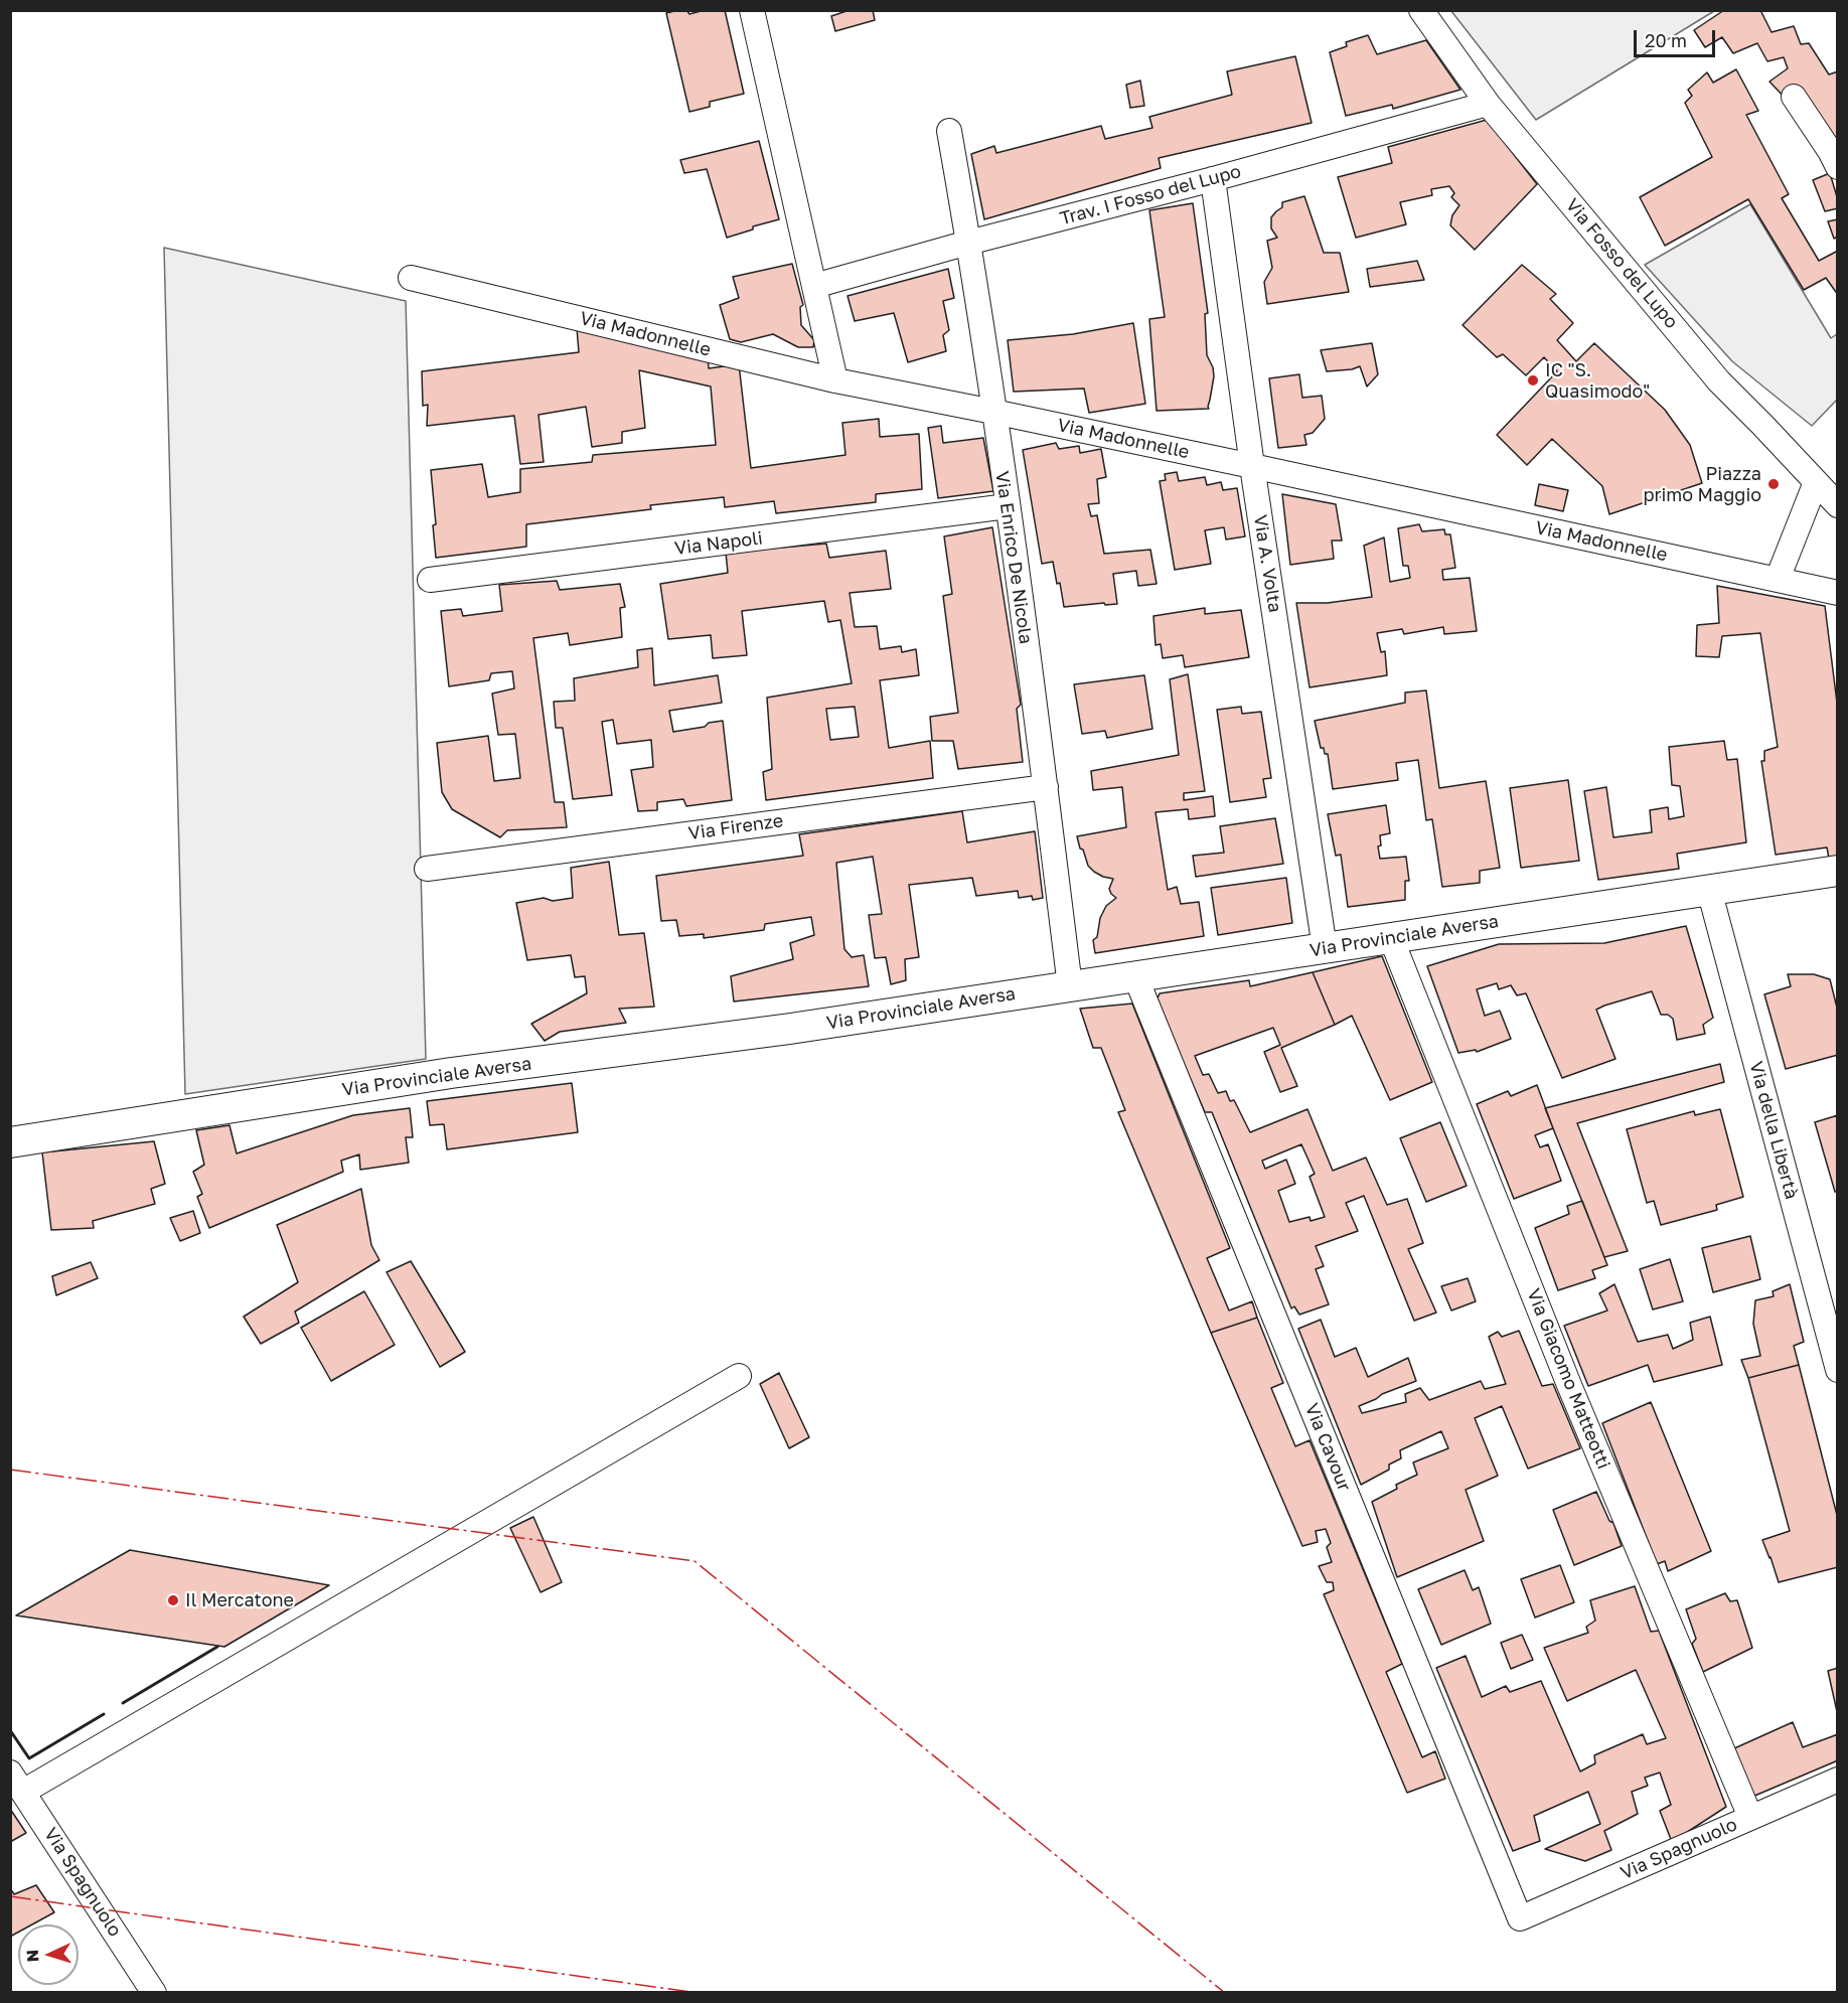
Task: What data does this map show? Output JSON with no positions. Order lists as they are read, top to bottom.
{
  "streets": {
    "street": [
      "Trav. I Fosso del Lupo",
      "Via Fosso del Lupo",
      "Via Madonnelle",
      "Via Napoli",
      "Via Enrico De Nicola",
      "Via A. Volta",
      "Via Firenze",
      "Via Provinciale Aversa",
      "Via della Libertà",
      "Via Giacomo Matteotti",
      "Via Cavour",
      "Via Spagnuolo"
    ]
  },
  "crossings": [
    ["Trav. I Fosso del Lupo", "Via Fosso del Lupo"],
    ["Trav. I Fosso del Lupo", "Via Enrico De Nicola"],
    ["Trav. I Fosso del Lupo", "Via A. Volta"],
    ["Via Madonnelle", "Via Enrico De Nicola"],
    ["Via Madonnelle", "Via A. Volta"],
    ["Via Napoli", "Via Enrico De Nicola"],
    ["Via Enrico De Nicola", "Via Firenze"],
    ["Via Enrico De Nicola", "Via Provinciale Aversa"],
    ["Via A. Volta", "Via Provinciale Aversa"],
    ["Via Provinciale Aversa", "Via della Libertà"],
    ["Via Provinciale Aversa", "Via Giacomo Matteotti"],
    ["Via Provinciale Aversa", "Via Cavour"],
    ["Via Giacomo Matteotti", "Via Spagnuolo"],
    ["Via Cavour", "Via Spagnuolo"]
  ],
  "places": ["IC \"S. Quasimodo\"", "Piazza primo Maggio", "Il Mercatone"],
  "scale_bar": "20 m",
  "north": "left"
}
